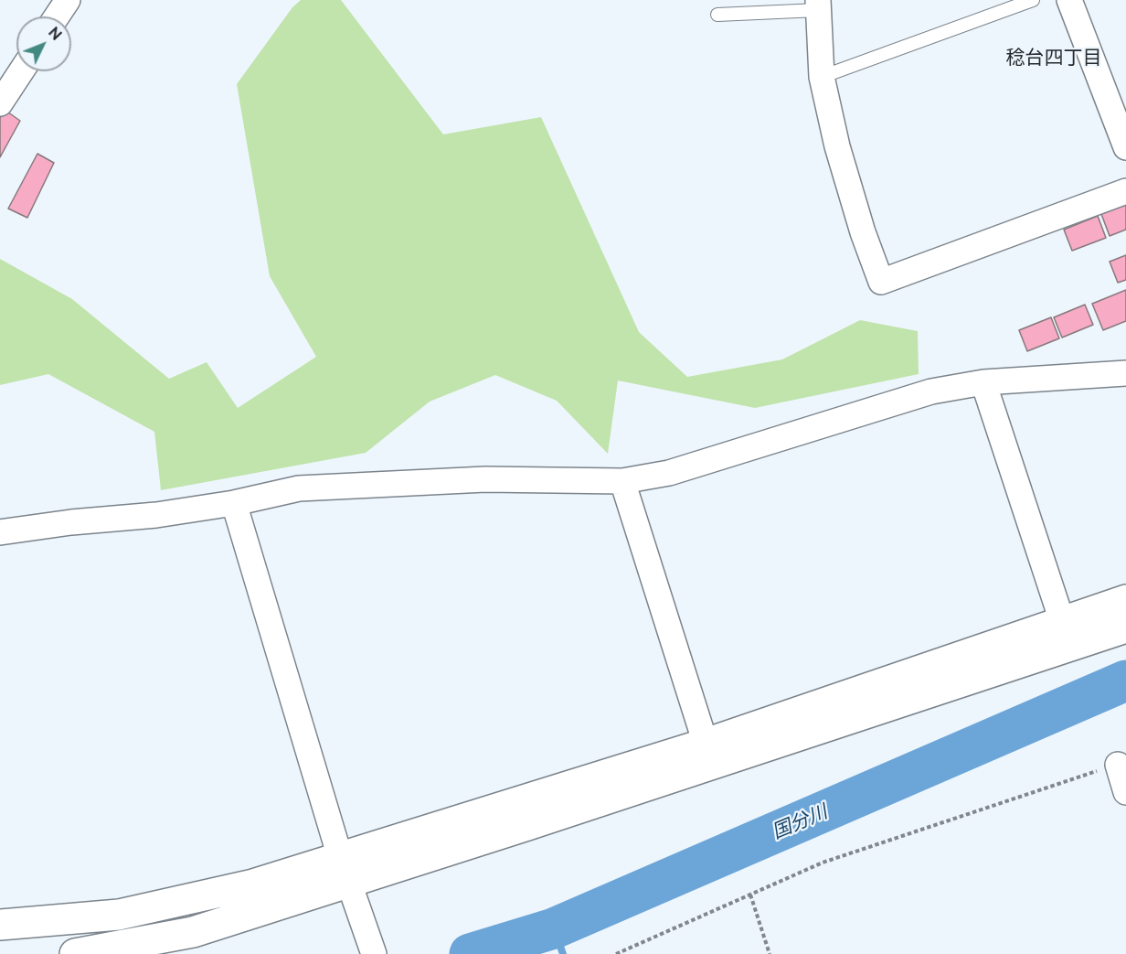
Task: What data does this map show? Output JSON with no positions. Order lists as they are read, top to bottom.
{
  "districts": ["稔台四丁目"],
  "water": ["国分川"],
  "north": "top right"
}
